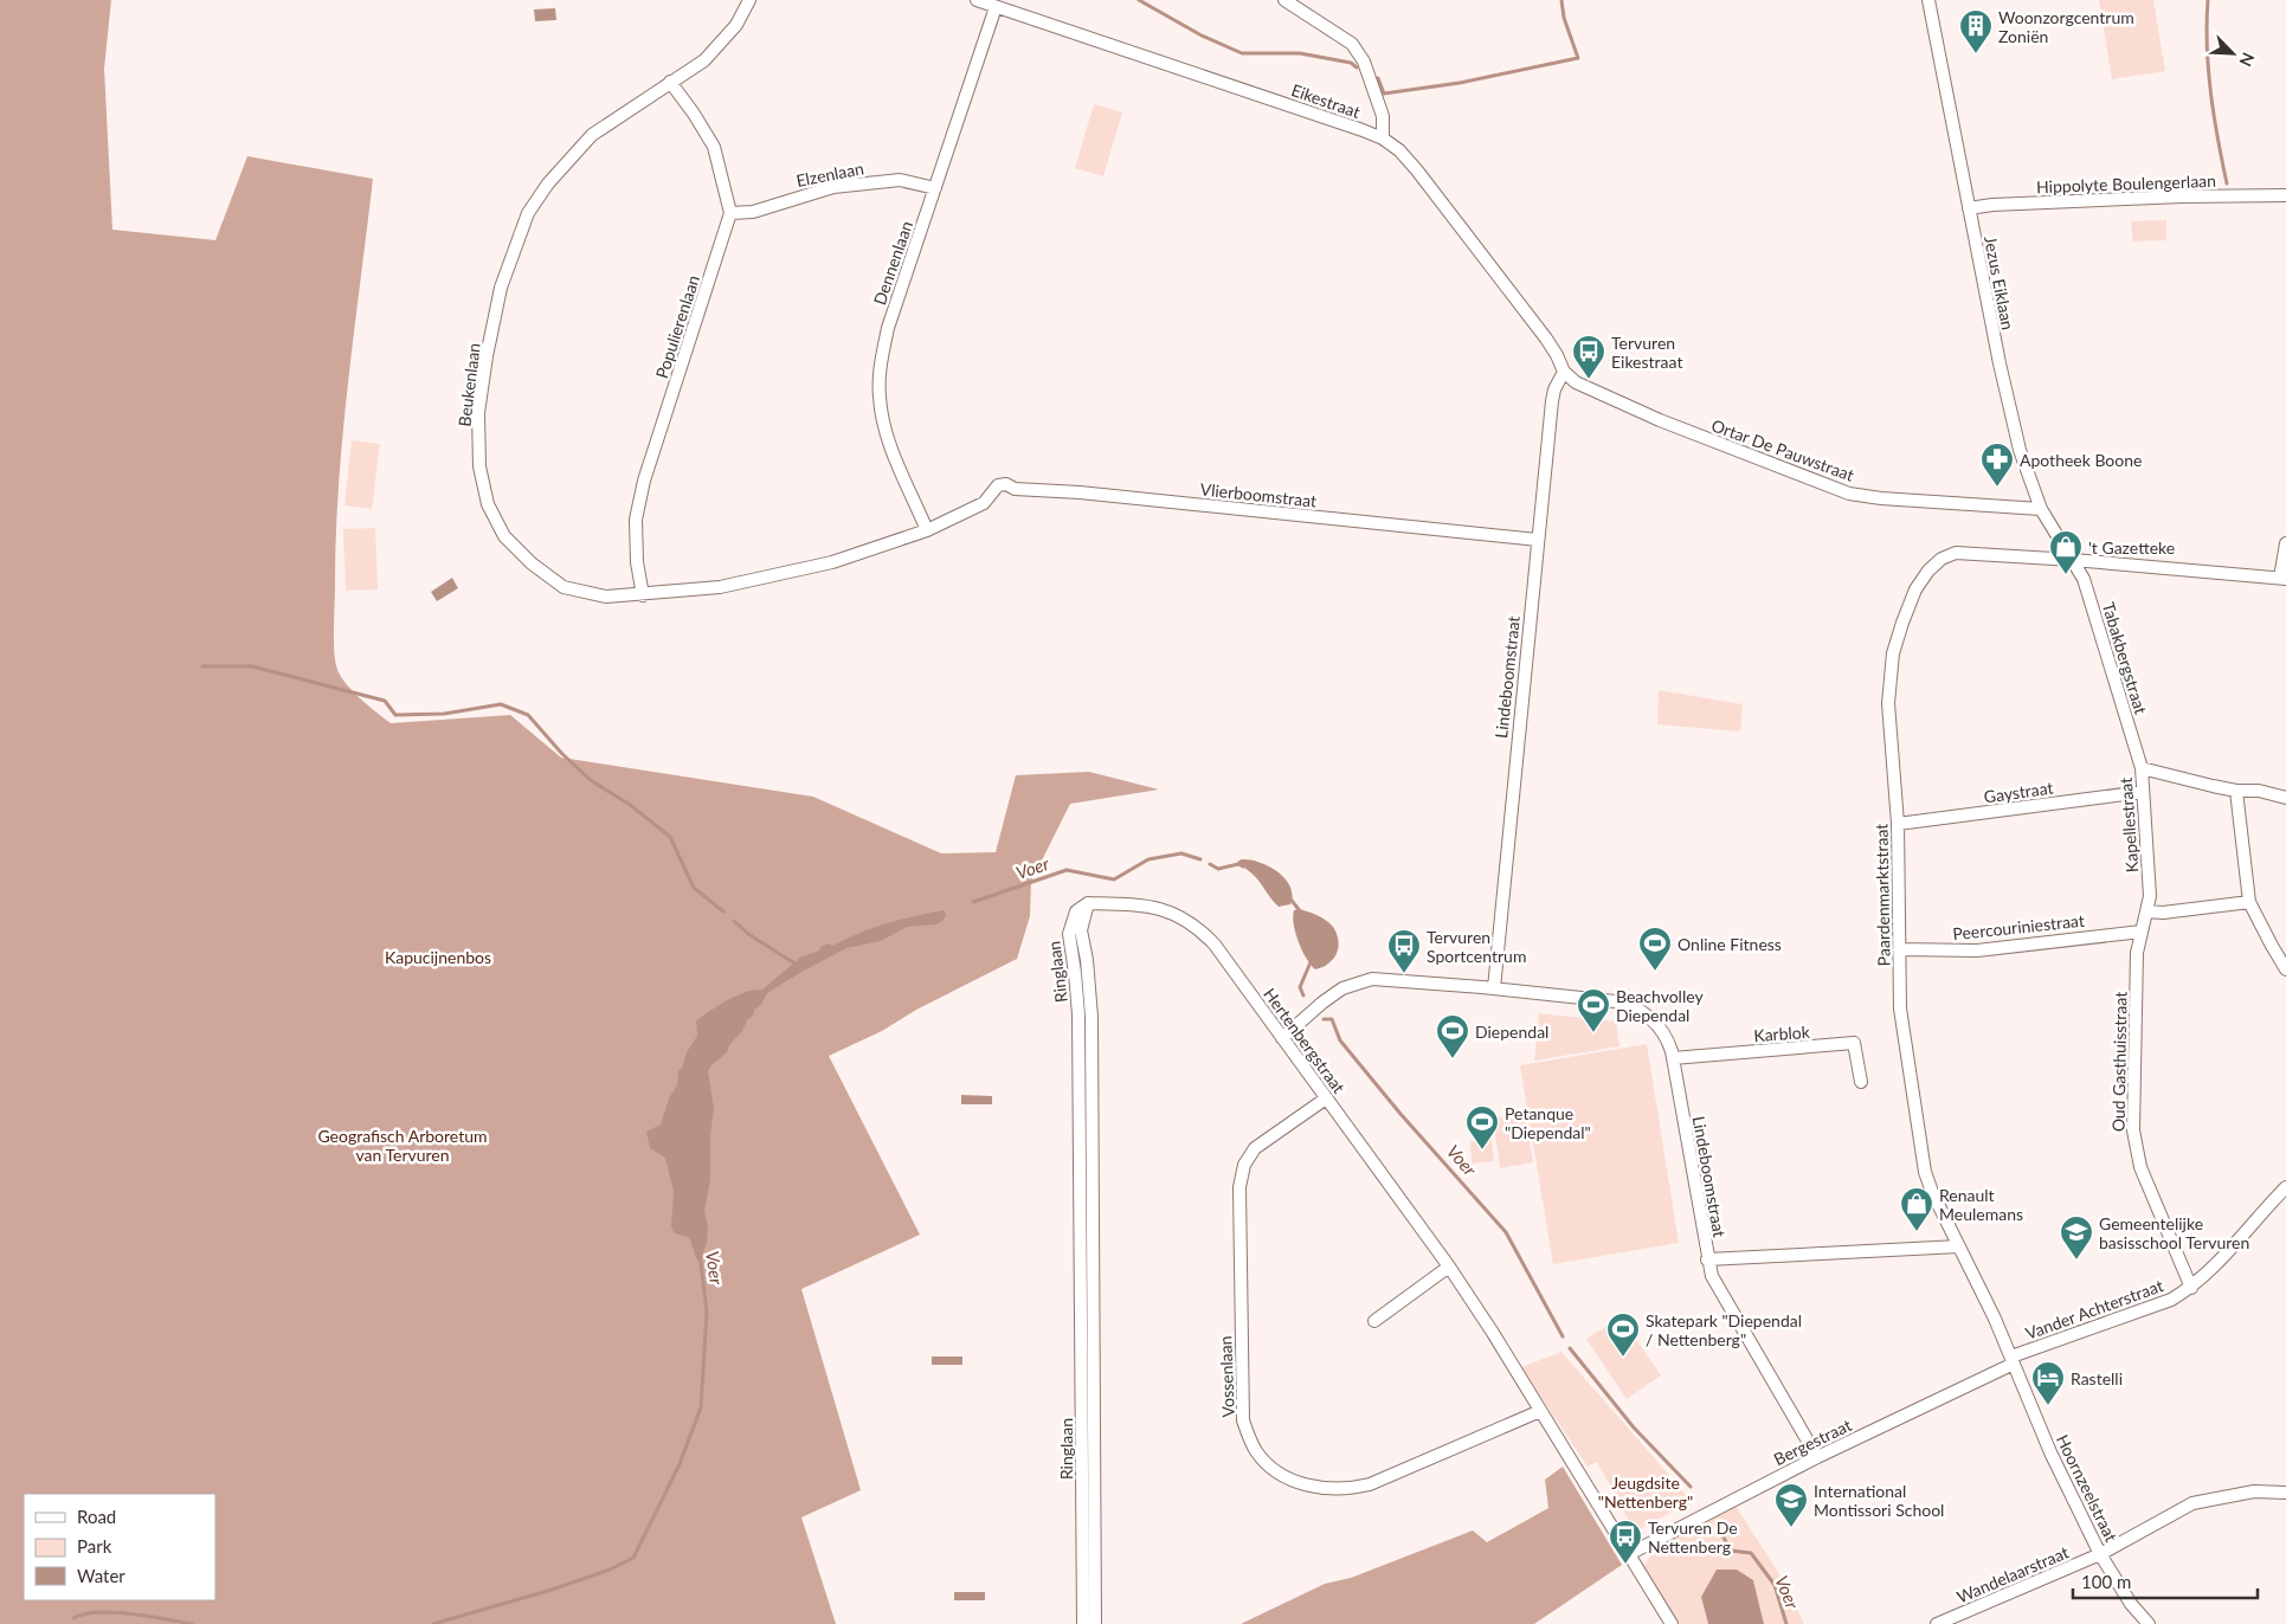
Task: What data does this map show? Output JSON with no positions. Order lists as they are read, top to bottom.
{
  "streets": {
    "street": [
      "Eikestraat",
      "Elzenlaan",
      "Hippolyte Boulengerlaan",
      "Dennenlaan",
      "Jezus Eiklaan",
      "Populierenlaan",
      "Beukenlaan",
      "Ortar De Pauwstraat",
      "Vlierboomstraat",
      "Tabakbergstraat",
      "Lindeboomstraat",
      "Gaystraat",
      "Kapellestraat",
      "Paardenmarktstraat",
      "Peercouriniestraat",
      "Ringlaan",
      "Karblok",
      "Hertenbergstraat",
      "Oud Gasthuisstraat",
      "Vander Achterstraat",
      "Vossenlaan",
      "Bergestraat",
      "Hoornzeelstraat",
      "Wandelaarstraat"
    ]
  },
  "crossings": [
    ["Eikestraat", "Dennenlaan"],
    ["Eikestraat", "Ortar De Pauwstraat"],
    ["Eikestraat", "Lindeboomstraat"],
    ["Elzenlaan", "Dennenlaan"],
    ["Elzenlaan", "Populierenlaan"],
    ["Hippolyte Boulengerlaan", "Jezus Eiklaan"],
    ["Dennenlaan", "Beukenlaan"],
    ["Jezus Eiklaan", "Ortar De Pauwstraat"],
    ["Jezus Eiklaan", "Tabakbergstraat"],
    ["Jezus Eiklaan", "Paardenmarktstraat"],
    ["Populierenlaan", "Beukenlaan"],
    ["Beukenlaan", "Vlierboomstraat"],
    ["Ortar De Pauwstraat", "Lindeboomstraat"],
    ["Vlierboomstraat", "Lindeboomstraat"],
    ["Tabakbergstraat", "Kapellestraat"],
    ["Tabakbergstraat", "Paardenmarktstraat"],
    ["Lindeboomstraat", "Paardenmarktstraat"],
    ["Lindeboomstraat", "Karblok"],
    ["Lindeboomstraat", "Hertenbergstraat"],
    ["Gaystraat", "Kapellestraat"],
    ["Gaystraat", "Paardenmarktstraat"],
    ["Kapellestraat", "Peercouriniestraat"],
    ["Kapellestraat", "Oud Gasthuisstraat"],
    ["Paardenmarktstraat", "Peercouriniestraat"],
    ["Paardenmarktstraat", "Vander Achterstraat"],
    ["Paardenmarktstraat", "Bergestraat"],
    ["Paardenmarktstraat", "Hoornzeelstraat"],
    ["Peercouriniestraat", "Oud Gasthuisstraat"],
    ["Ringlaan", "Hertenbergstraat"],
    ["Hertenbergstraat", "Vossenlaan"],
    ["Hertenbergstraat", "Bergestraat"],
    ["Oud Gasthuisstraat", "Vander Achterstraat"],
    ["Vander Achterstraat", "Bergestraat"],
    ["Vander Achterstraat", "Hoornzeelstraat"],
    ["Bergestraat", "Hoornzeelstraat"],
    ["Hoornzeelstraat", "Wandelaarstraat"]
  ],
  "water": ["Voer"],
  "parks": ["Kapucijnenbos", "Geografisch Arboretum van Tervuren", "Jeugdsite \"Nettenberg\""],
  "places": {
    "building": ["Woonzorgcentrum Zoniën"],
    "bus stop": ["Tervuren Eikestraat", "Tervuren Sportcentrum", "Tervuren De Nettenberg"],
    "pharmacy": ["Apotheek Boone"],
    "shop": ["'t Gazetteke", "Renault Meulemans"],
    "sports": [
      "Online Fitness",
      "Beachvolley Diependal",
      "Diependal",
      "Petanque \"Diependal\"",
      "Skatepark \"Diependal / Nettenberg\""
    ],
    "school or university": ["Gemeentelijke basisschool Tervuren", "International Montissori School"],
    "hotel": ["Rastelli"]
  },
  "legend": ["Road", "Park", "Water"],
  "scale_bar": "100 m",
  "north": "bottom right"
}
